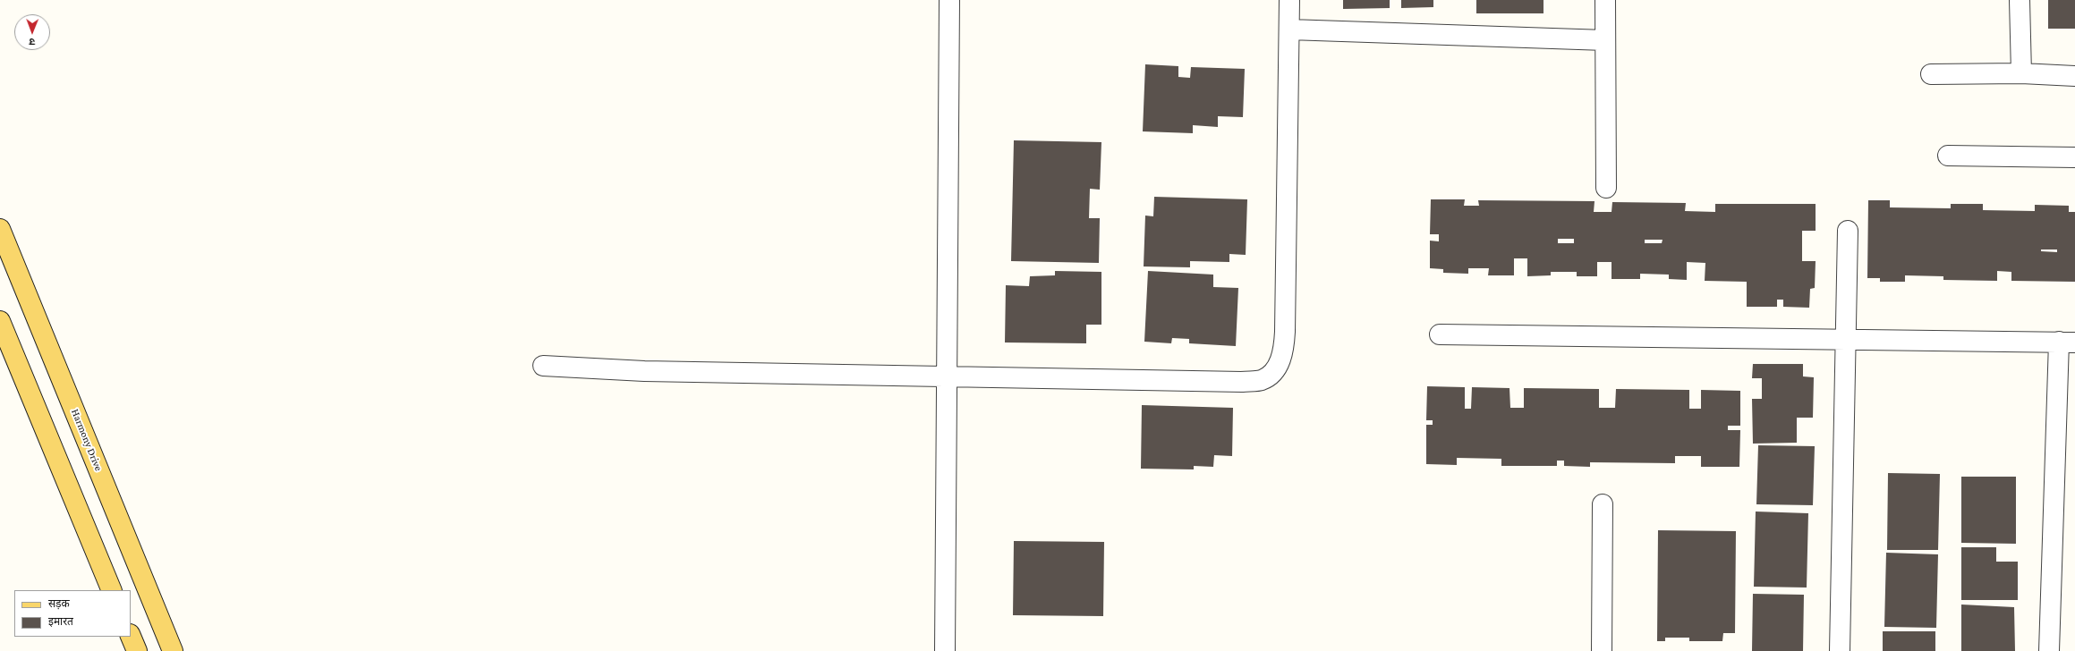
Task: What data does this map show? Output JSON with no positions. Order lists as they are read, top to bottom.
{
  "streets": {
    "main road": ["Harmony Drive"]
  },
  "legend": ["सड़क", "इमारत"],
  "north": "bottom"
}
